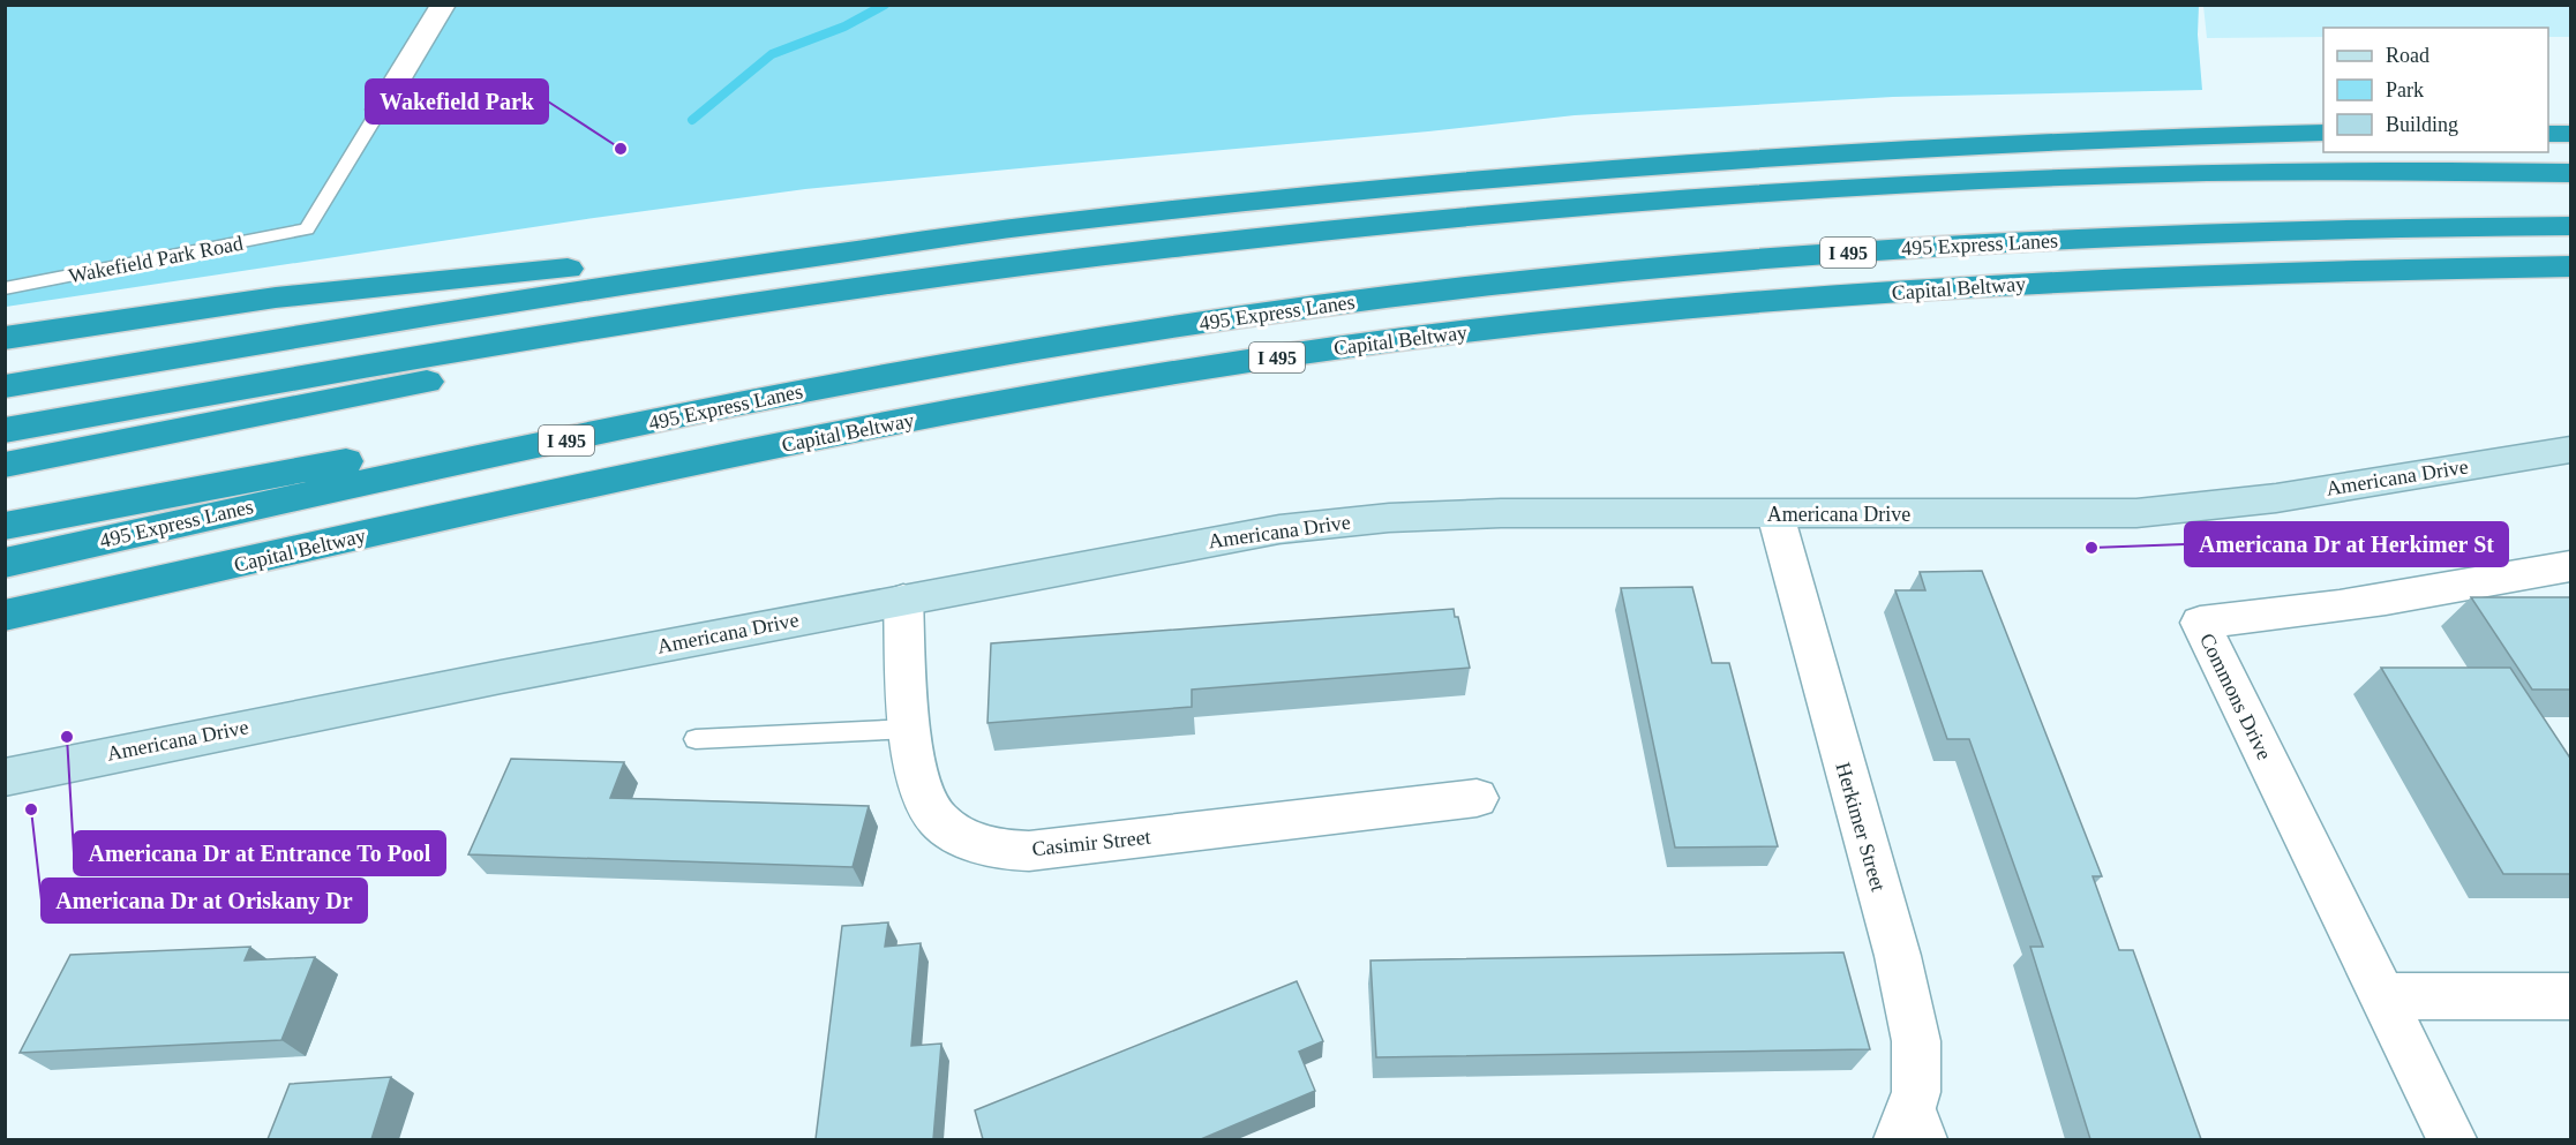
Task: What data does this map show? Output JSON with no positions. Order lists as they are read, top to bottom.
{
  "streets": {
    "highway": ["495 Express Lanes", "I 495", "Capital Beltway"],
    "street": [
      "Americana Drive",
      "Commons Drive",
      "Herkimer Street",
      "Casimir Street"
    ],
    "lane": ["Wakefield Park Road"]
  },
  "crossings": [
    ["Americana Drive", "Herkimer Street"],
    ["Americana Drive", "Casimir Street"]
  ],
  "places": [
    "Wakefield Park",
    "Americana Dr at Herkimer St",
    "Americana Dr at Entrance To Pool",
    "Americana Dr at Oriskany Dr"
  ],
  "legend": ["Road", "Park", "Building"]
}
